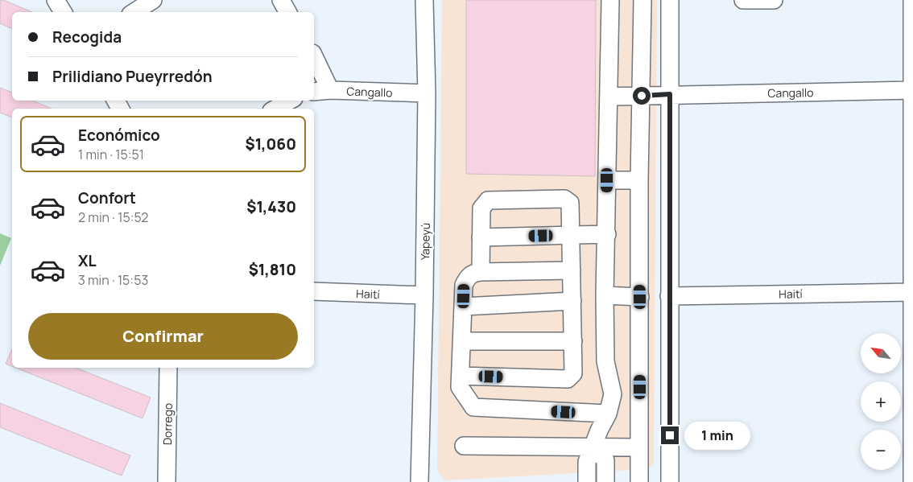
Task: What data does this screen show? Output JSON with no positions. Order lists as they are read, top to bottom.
{
  "streets": {
    "street": [
      "Cangallo",
      "Yapeyú",
      "Haití",
      "Dorrego"
    ]
  },
  "crossings": [
    ["Cangallo", "Yapeyú"],
    ["Yapeyú", "Haití"]
  ],
  "north": "top left",
  "page": {
    "banner": ["Recogida", "Prilidiano Pueyrredón"],
    "list": [
      {
        "name": "Económico",
        "note": "1 min · 15:51",
        "value": "$1,060"
      },
      {
        "name": "Confort",
        "note": "2 min · 15:52",
        "value": "$1,430"
      },
      {
        "name": "XL",
        "note": "3 min · 15:53",
        "value": "$1,810"
      }
    ],
    "buttons": "Confirmar",
    "map_buttons": ["+", "−"],
    "bubble": "1 min"
  }
}
